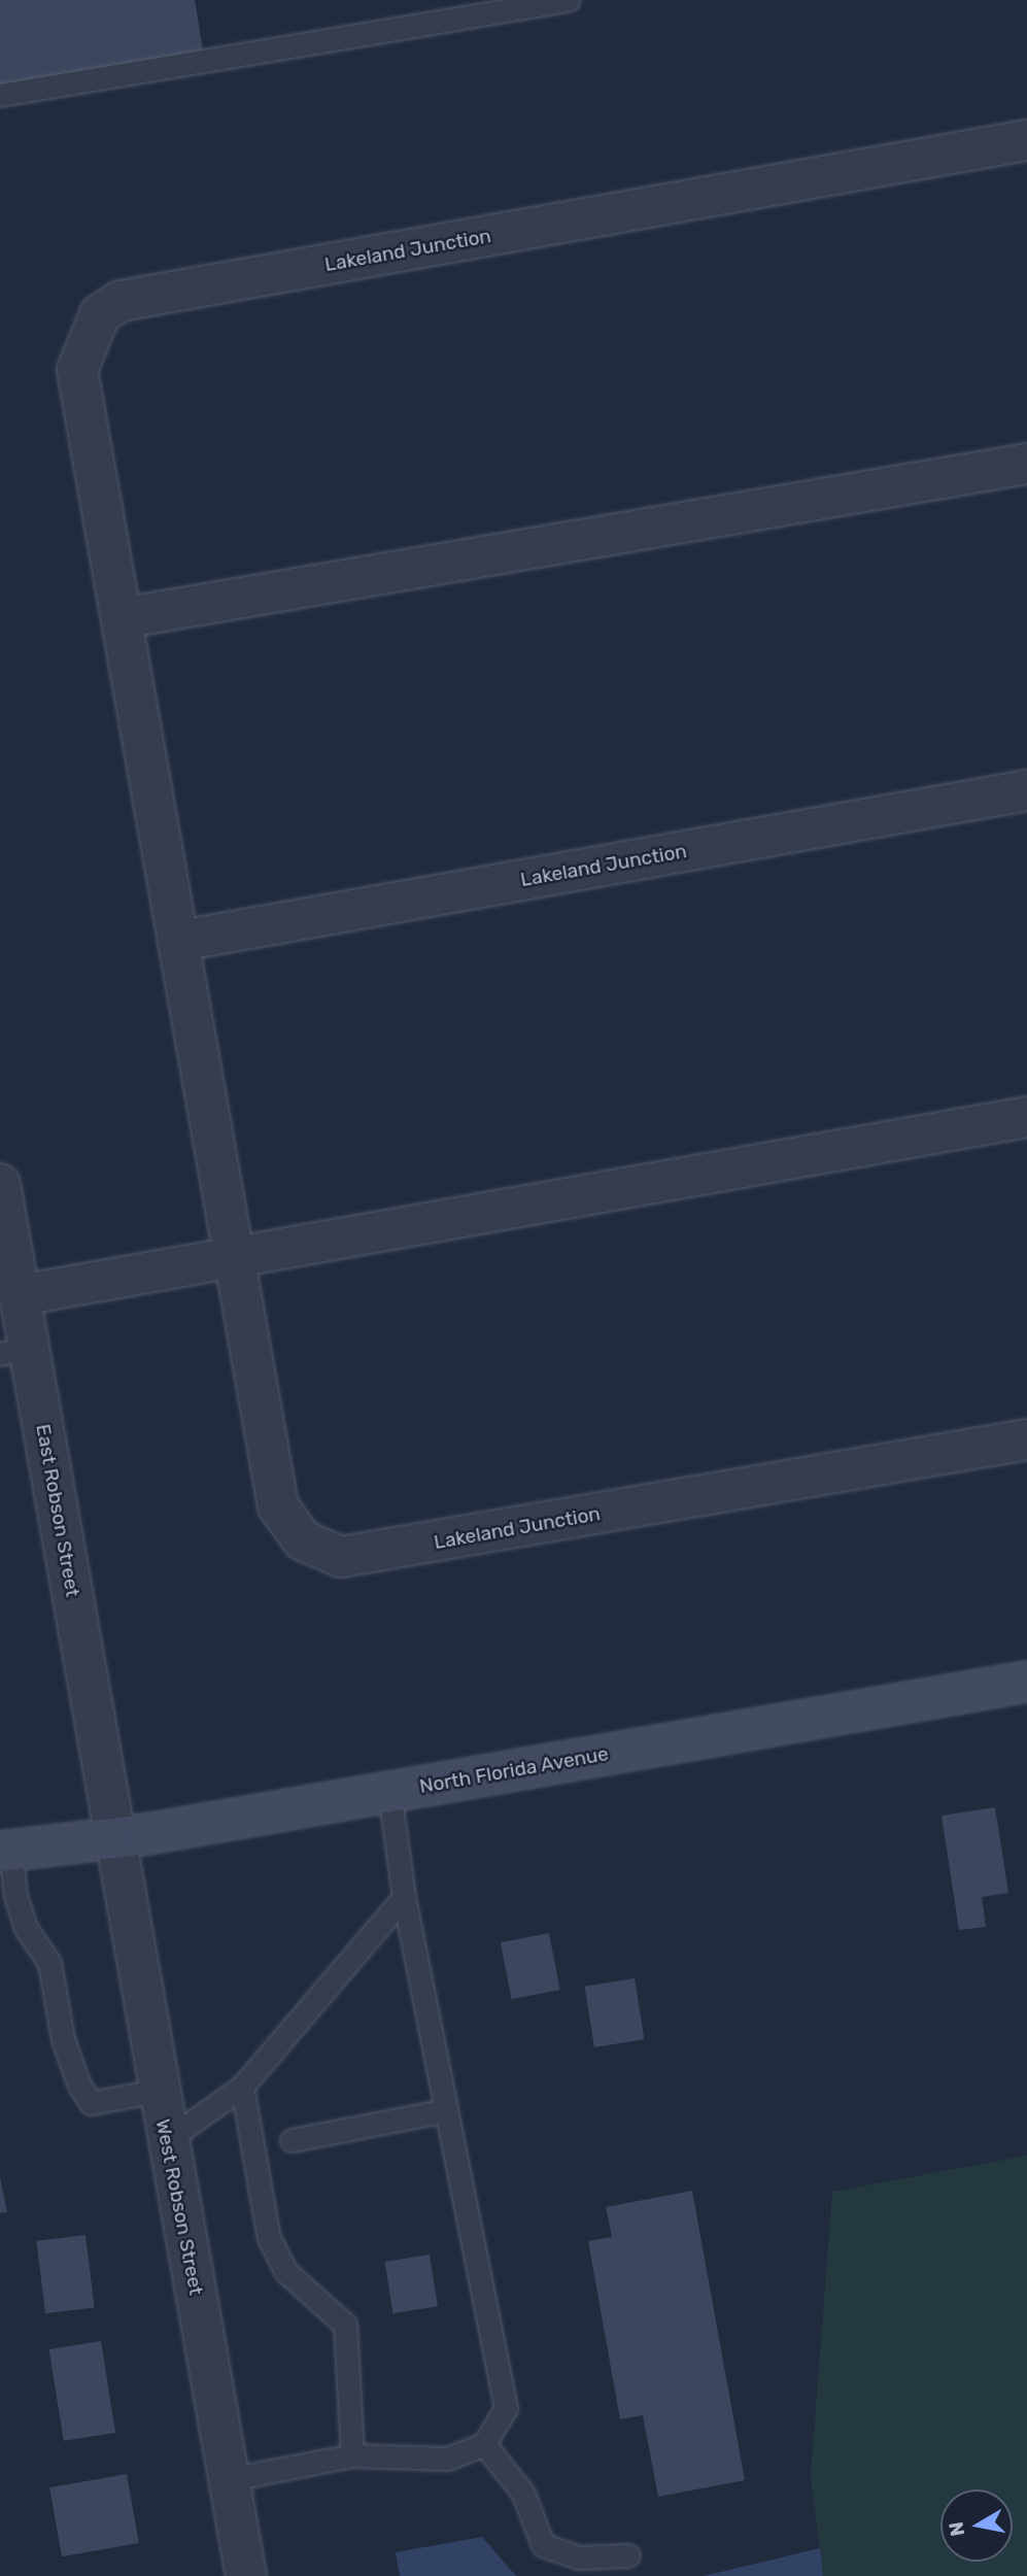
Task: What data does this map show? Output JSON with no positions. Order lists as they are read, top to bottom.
{
  "streets": {
    "street": [
      "Lakeland Junction",
      "East Robson Street",
      "North Florida Avenue",
      "West Robson Street"
    ]
  },
  "crossings": [
    ["East Robson Street", "North Florida Avenue"],
    ["East Robson Street", "West Robson Street"],
    ["North Florida Avenue", "West Robson Street"]
  ],
  "north": "left"
}
